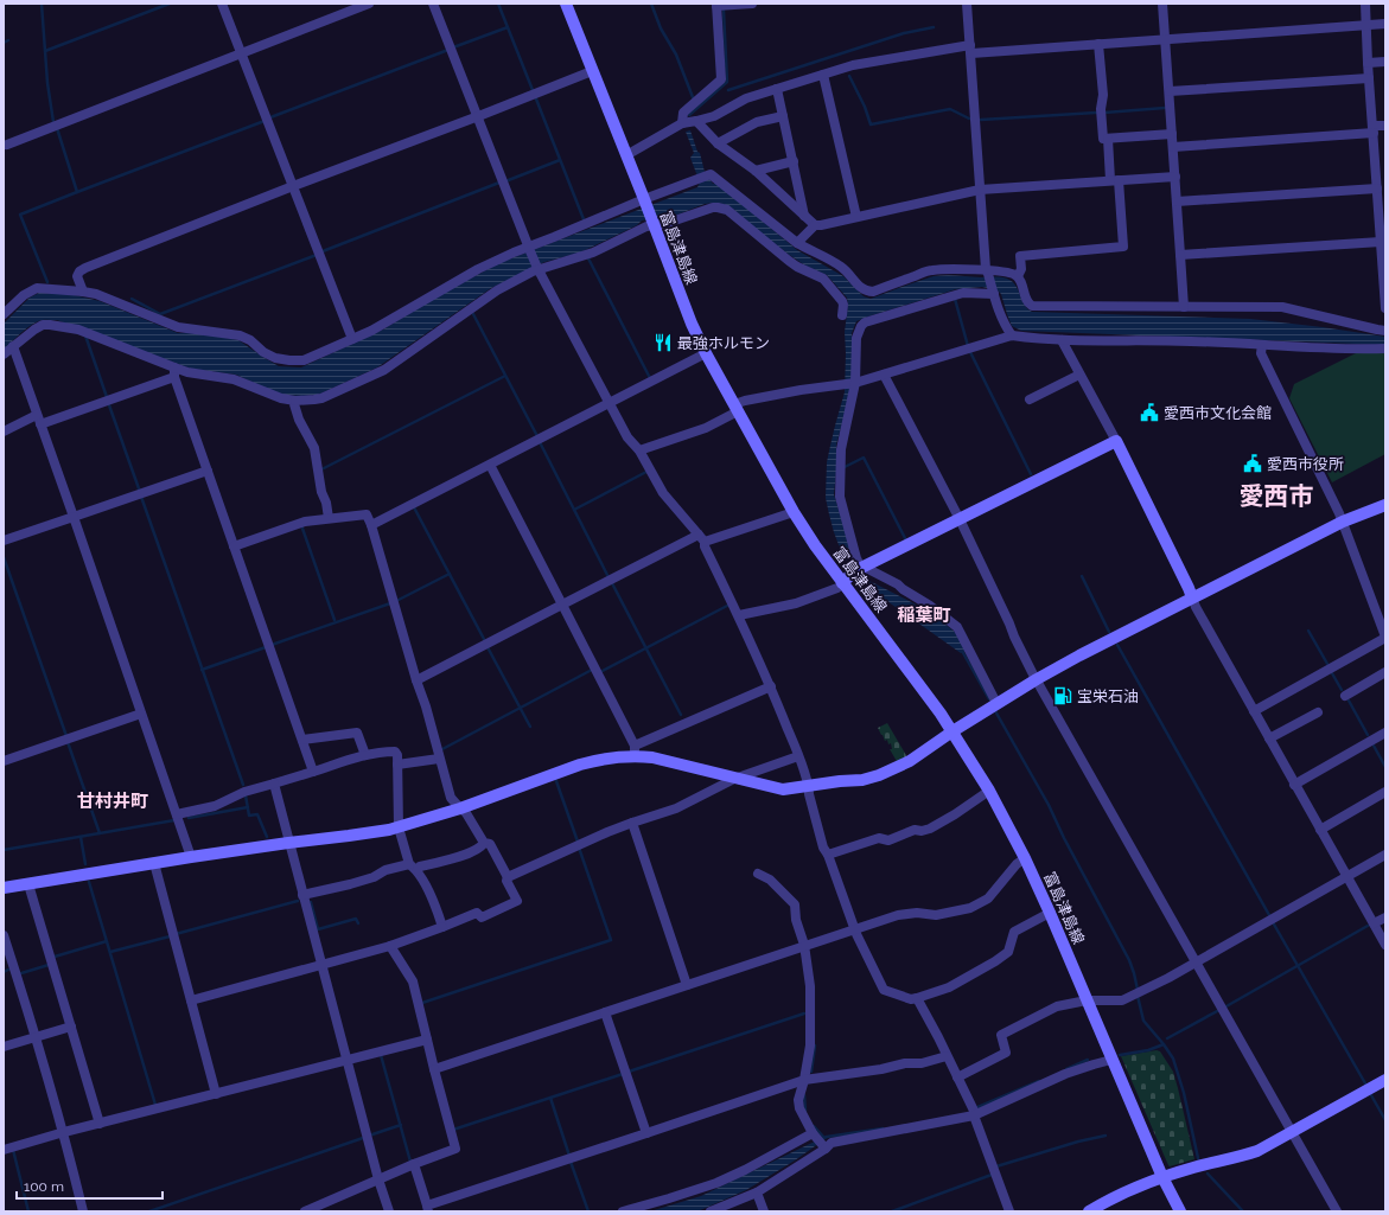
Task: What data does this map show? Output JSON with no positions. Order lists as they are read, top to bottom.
{
  "streets": {
    "street": ["富島津島線"]
  },
  "districts": ["愛西市", "稲葉町", "甘村井町"],
  "places": {
    "restaurant": ["最強ホルモン"],
    "public building": ["愛西市文化会館", "愛西市役所"],
    "fuel station": ["宝栄石油"]
  },
  "scale_bar": "100 m"
}
